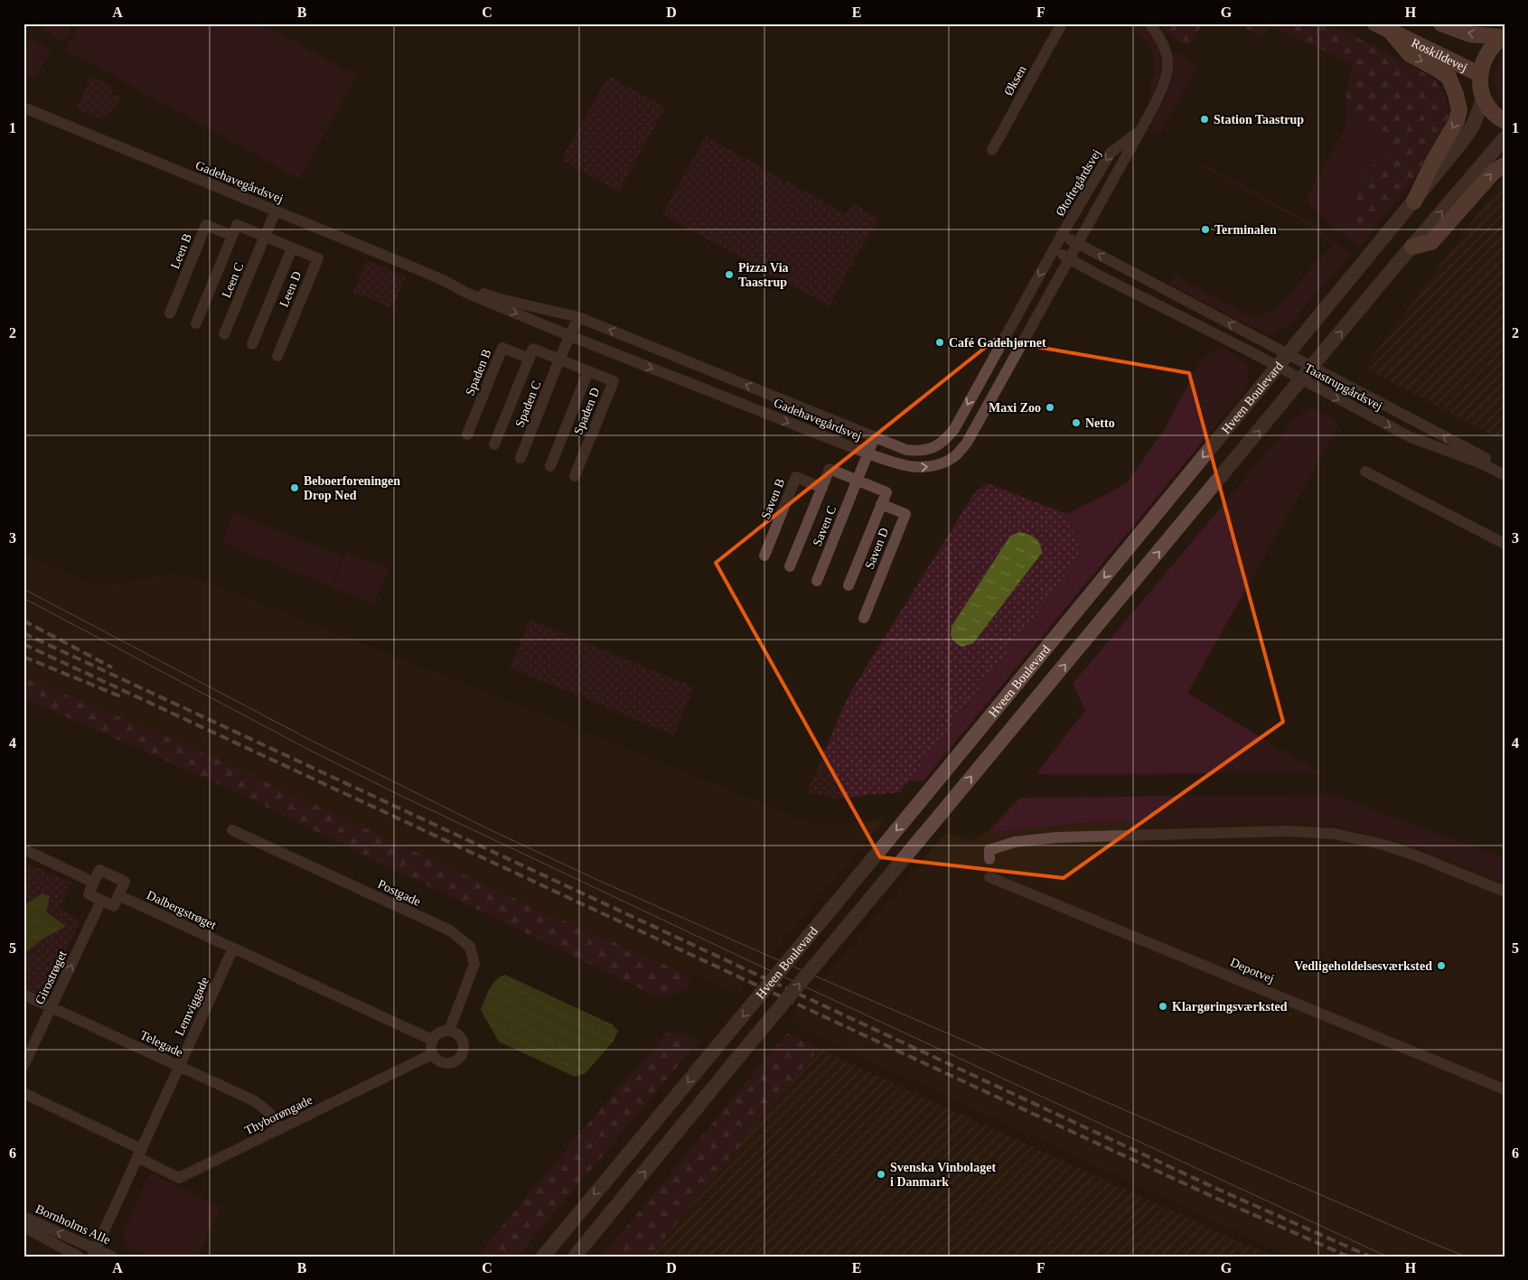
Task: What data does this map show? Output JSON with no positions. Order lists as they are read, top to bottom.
{
  "streets": {
    "main road": ["Roskildevej"],
    "street": [
      "Øksen",
      "Gadehavegårdsvej",
      "Øtoftegårdsvej",
      "Leen B",
      "Leen C",
      "Leen D",
      "Spaden B",
      "Taastrupgårdsvej",
      "Hveen Boulevard",
      "Spaden C",
      "Spaden D",
      "Saven B",
      "Saven C",
      "Saven D",
      "Postgade",
      "Dalbergstrøget",
      "Depotvej",
      "Girostrøget",
      "Lemviggade",
      "Telegade",
      "Thyborøngade",
      "Bornholms Alle"
    ]
  },
  "crossings": [
    ["Gadehavegårdsvej", "Øtoftegårdsvej"],
    ["Gadehavegårdsvej", "Leen C"],
    ["Gadehavegårdsvej", "Taastrupgårdsvej"],
    ["Gadehavegårdsvej", "Spaden C"],
    ["Gadehavegårdsvej", "Saven C"],
    ["Øtoftegårdsvej", "Taastrupgårdsvej"],
    ["Leen C", "Leen D"],
    ["Taastrupgårdsvej", "Hveen Boulevard"],
    ["Spaden C", "Spaden D"],
    ["Postgade", "Thyborøngade"],
    ["Dalbergstrøget", "Lemviggade"],
    ["Girostrøget", "Telegade"],
    ["Lemviggade", "Telegade"],
    ["Lemviggade", "Thyborøngade"],
    ["Lemviggade", "Bornholms Alle"],
    ["Telegade", "Thyborøngade"]
  ],
  "one_way": ["Girostrøget"],
  "places": [
    "Station Taastrup",
    "Terminalen",
    "Pizza Via Taastrup",
    "Café Gadehjørnet",
    "Maxi Zoo",
    "Netto",
    "Beboerforeningen Drop Ned",
    "Vedligeholdelsesværksted",
    "Klargøringsværksted",
    "Svenska Vinbolaget i Danmark"
  ],
  "grid": {
    "columns": [
      "A",
      "B",
      "C",
      "D",
      "E",
      "F",
      "G",
      "H"
    ],
    "rows": [
      "1",
      "2",
      "3",
      "4",
      "5",
      "6"
    ]
  }
}
